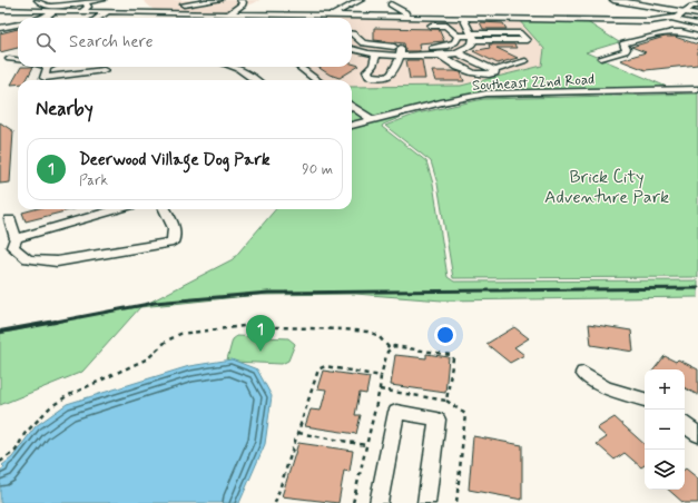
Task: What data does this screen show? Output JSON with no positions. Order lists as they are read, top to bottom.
{
  "streets": {
    "street": ["Southeast 22nd Road"]
  },
  "parks": ["Brick City Adventure Park"],
  "page": {
    "search": "Search here",
    "heading": "Nearby",
    "list": [
      {
        "mark": "1",
        "name": "Deerwood Village Dog Park",
        "note": "Park",
        "value": "90 m"
      }
    ],
    "pins": "1",
    "map_buttons": ["+", "−"]
  }
}
